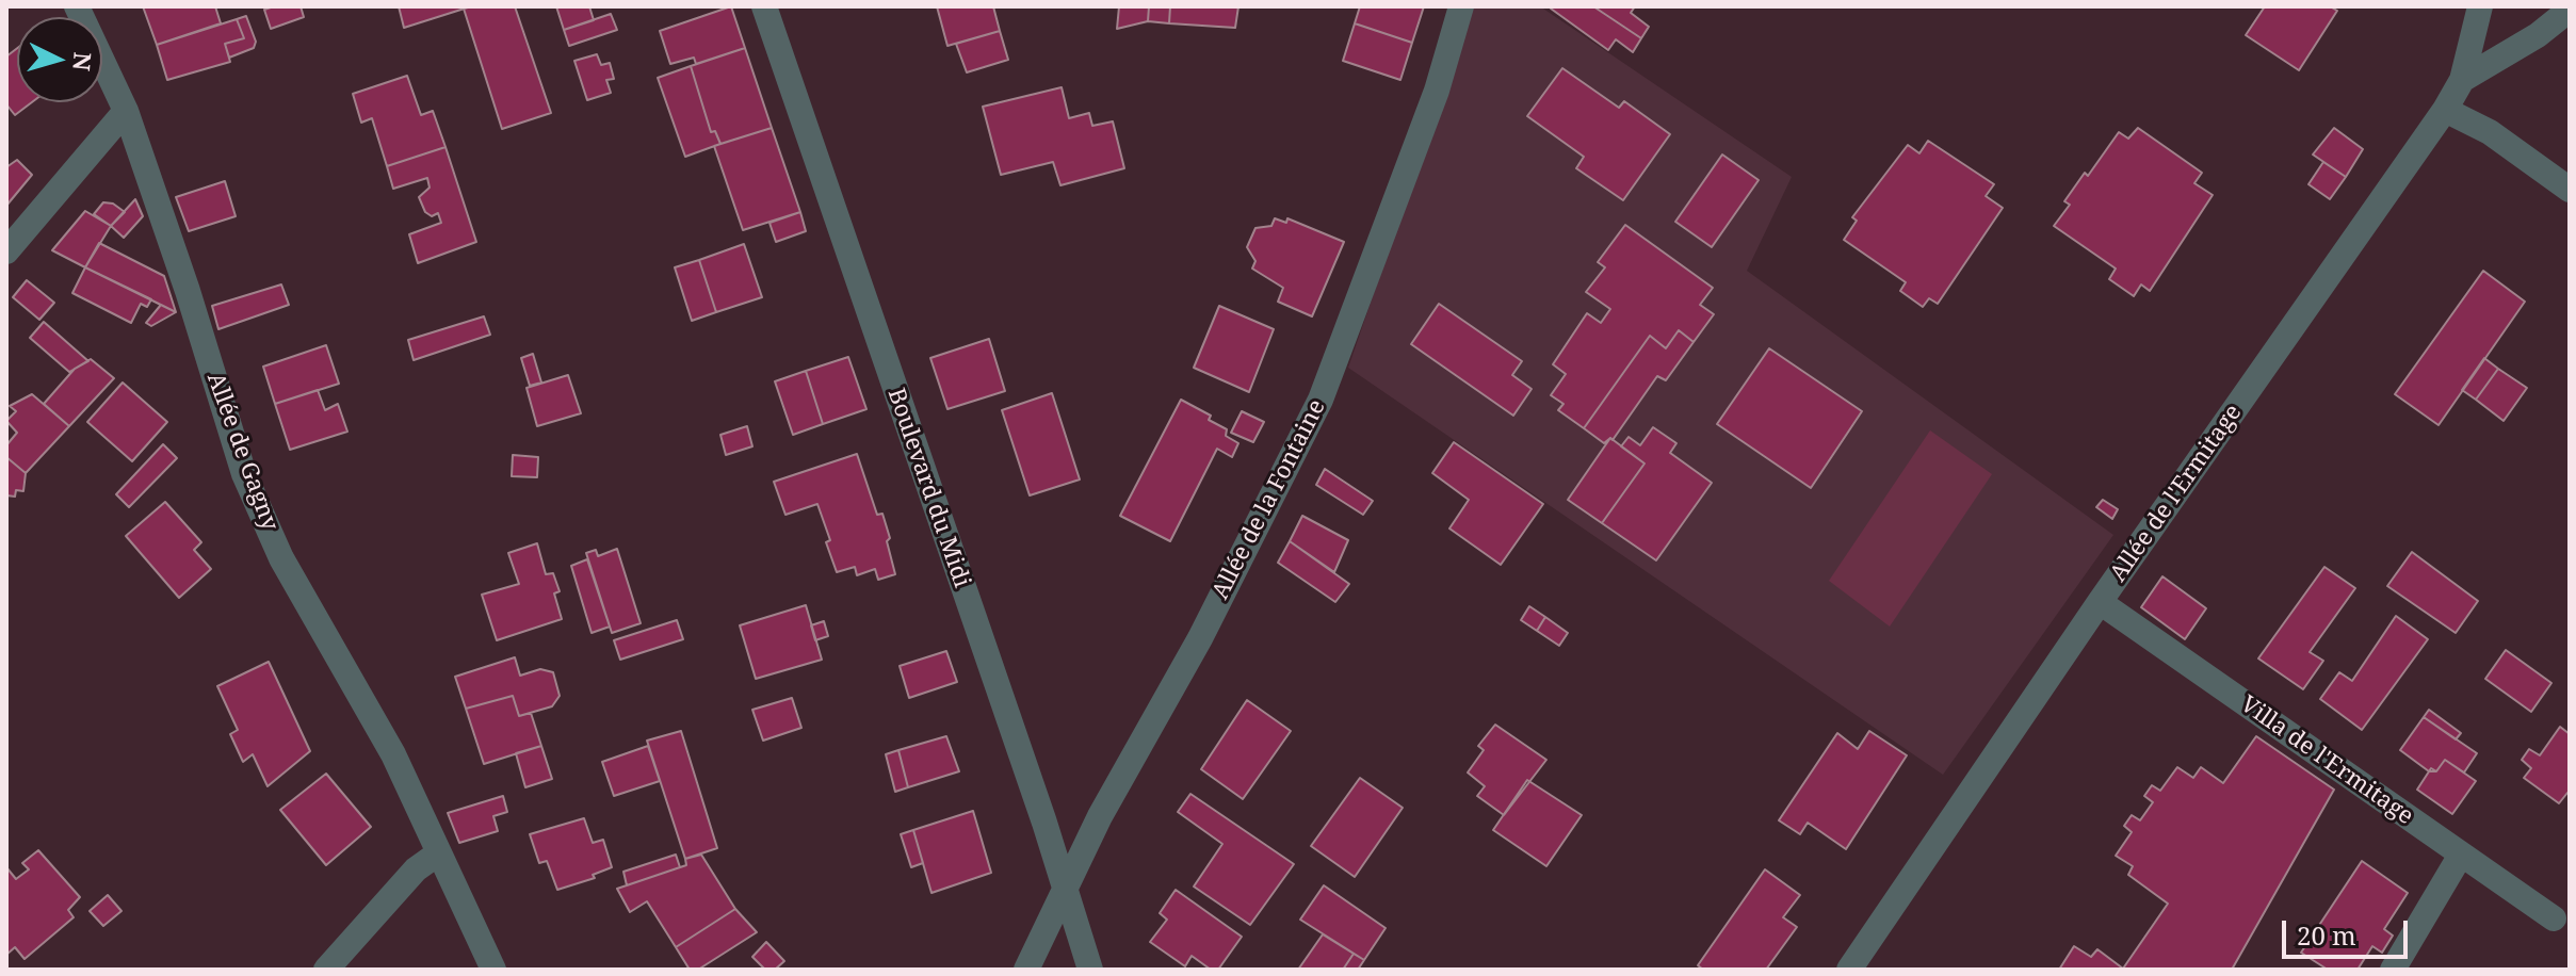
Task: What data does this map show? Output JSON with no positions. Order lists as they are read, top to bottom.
{
  "streets": {
    "street": [
      "Allée de Gagny",
      "Boulevard du Midi",
      "Allée de l'Ermitage",
      "Allée de la Fontaine",
      "Villa de l'Ermitage"
    ]
  },
  "crossings": [
    ["Boulevard du Midi", "Allée de la Fontaine"],
    ["Allée de l'Ermitage", "Villa de l'Ermitage"]
  ],
  "scale_bar": "20 m",
  "north": "right"
}
